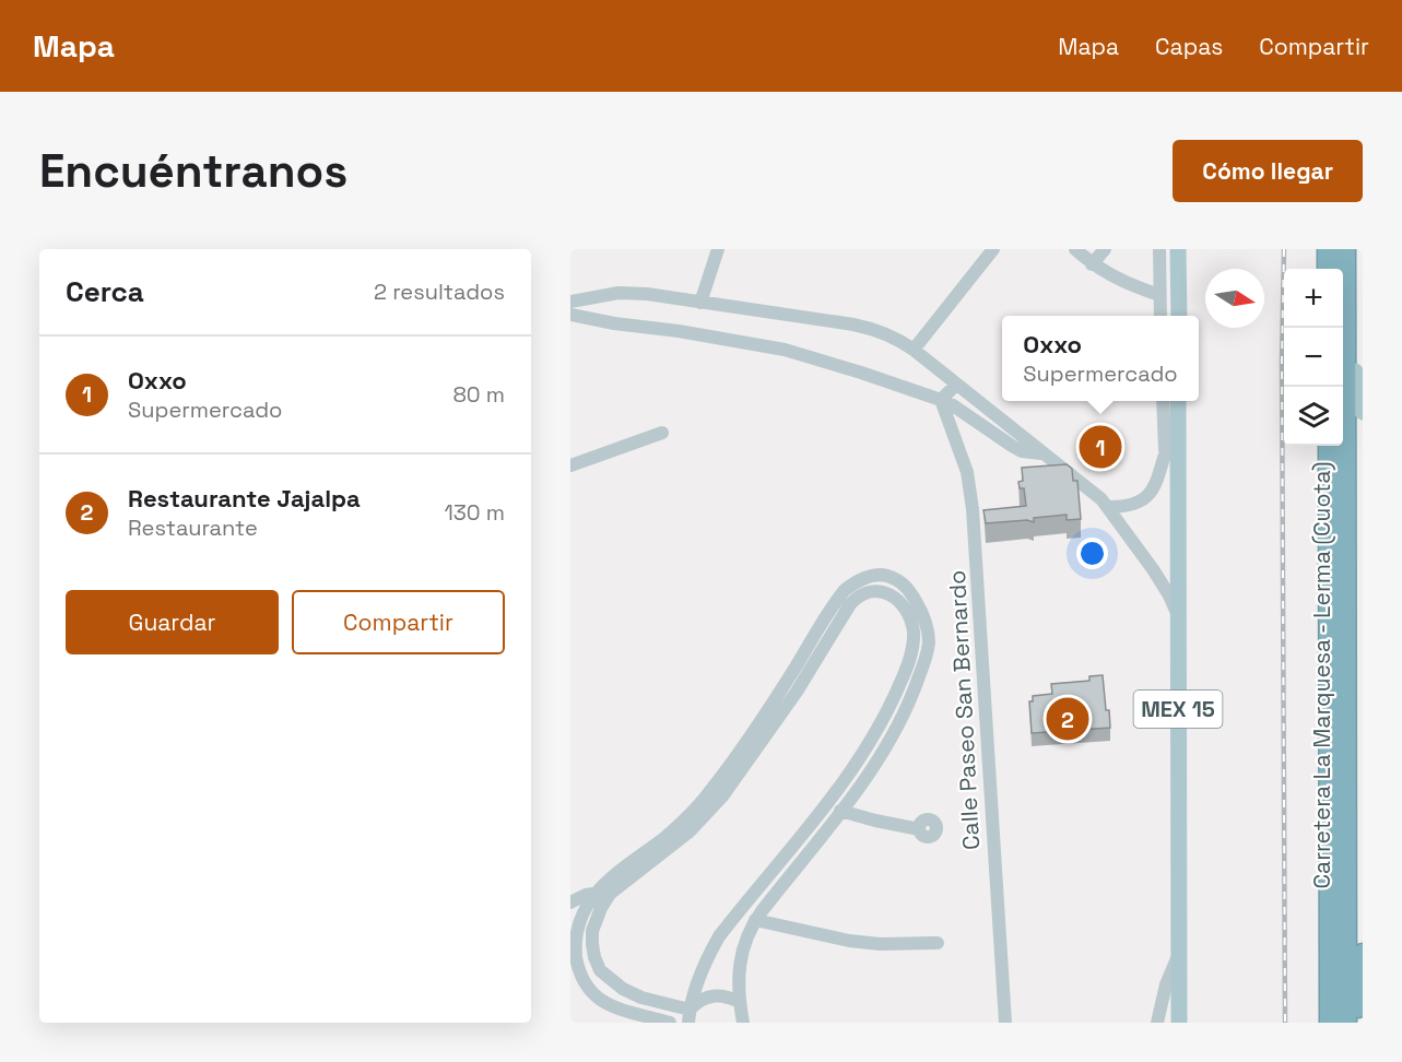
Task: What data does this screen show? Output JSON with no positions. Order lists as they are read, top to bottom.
{
  "streets": {
    "highway": ["Carretera La Marquesa - Lerma (Cuota)"],
    "main road": ["MEX 15"],
    "street": ["Calle Paseo San Bernardo"]
  },
  "north": "right",
  "page": {
    "header": "Mapa",
    "nav": ["Mapa", "Capas", "Compartir"],
    "buttons": [
      "Cómo llegar",
      ["Guardar", "Compartir"]
    ],
    "title": "Encuéntranos",
    "heading": ["Cerca", "2 resultados"],
    "map_buttons": ["+", "−"],
    "popup": ["Oxxo", "Supermercado"],
    "list": [
      {
        "mark": "1",
        "name": "Oxxo",
        "note": "Supermercado",
        "value": "80 m"
      },
      {
        "mark": "2",
        "name": "Restaurante Jajalpa",
        "note": "Restaurante",
        "value": "130 m"
      }
    ],
    "pins": ["1", "2"]
  }
}
